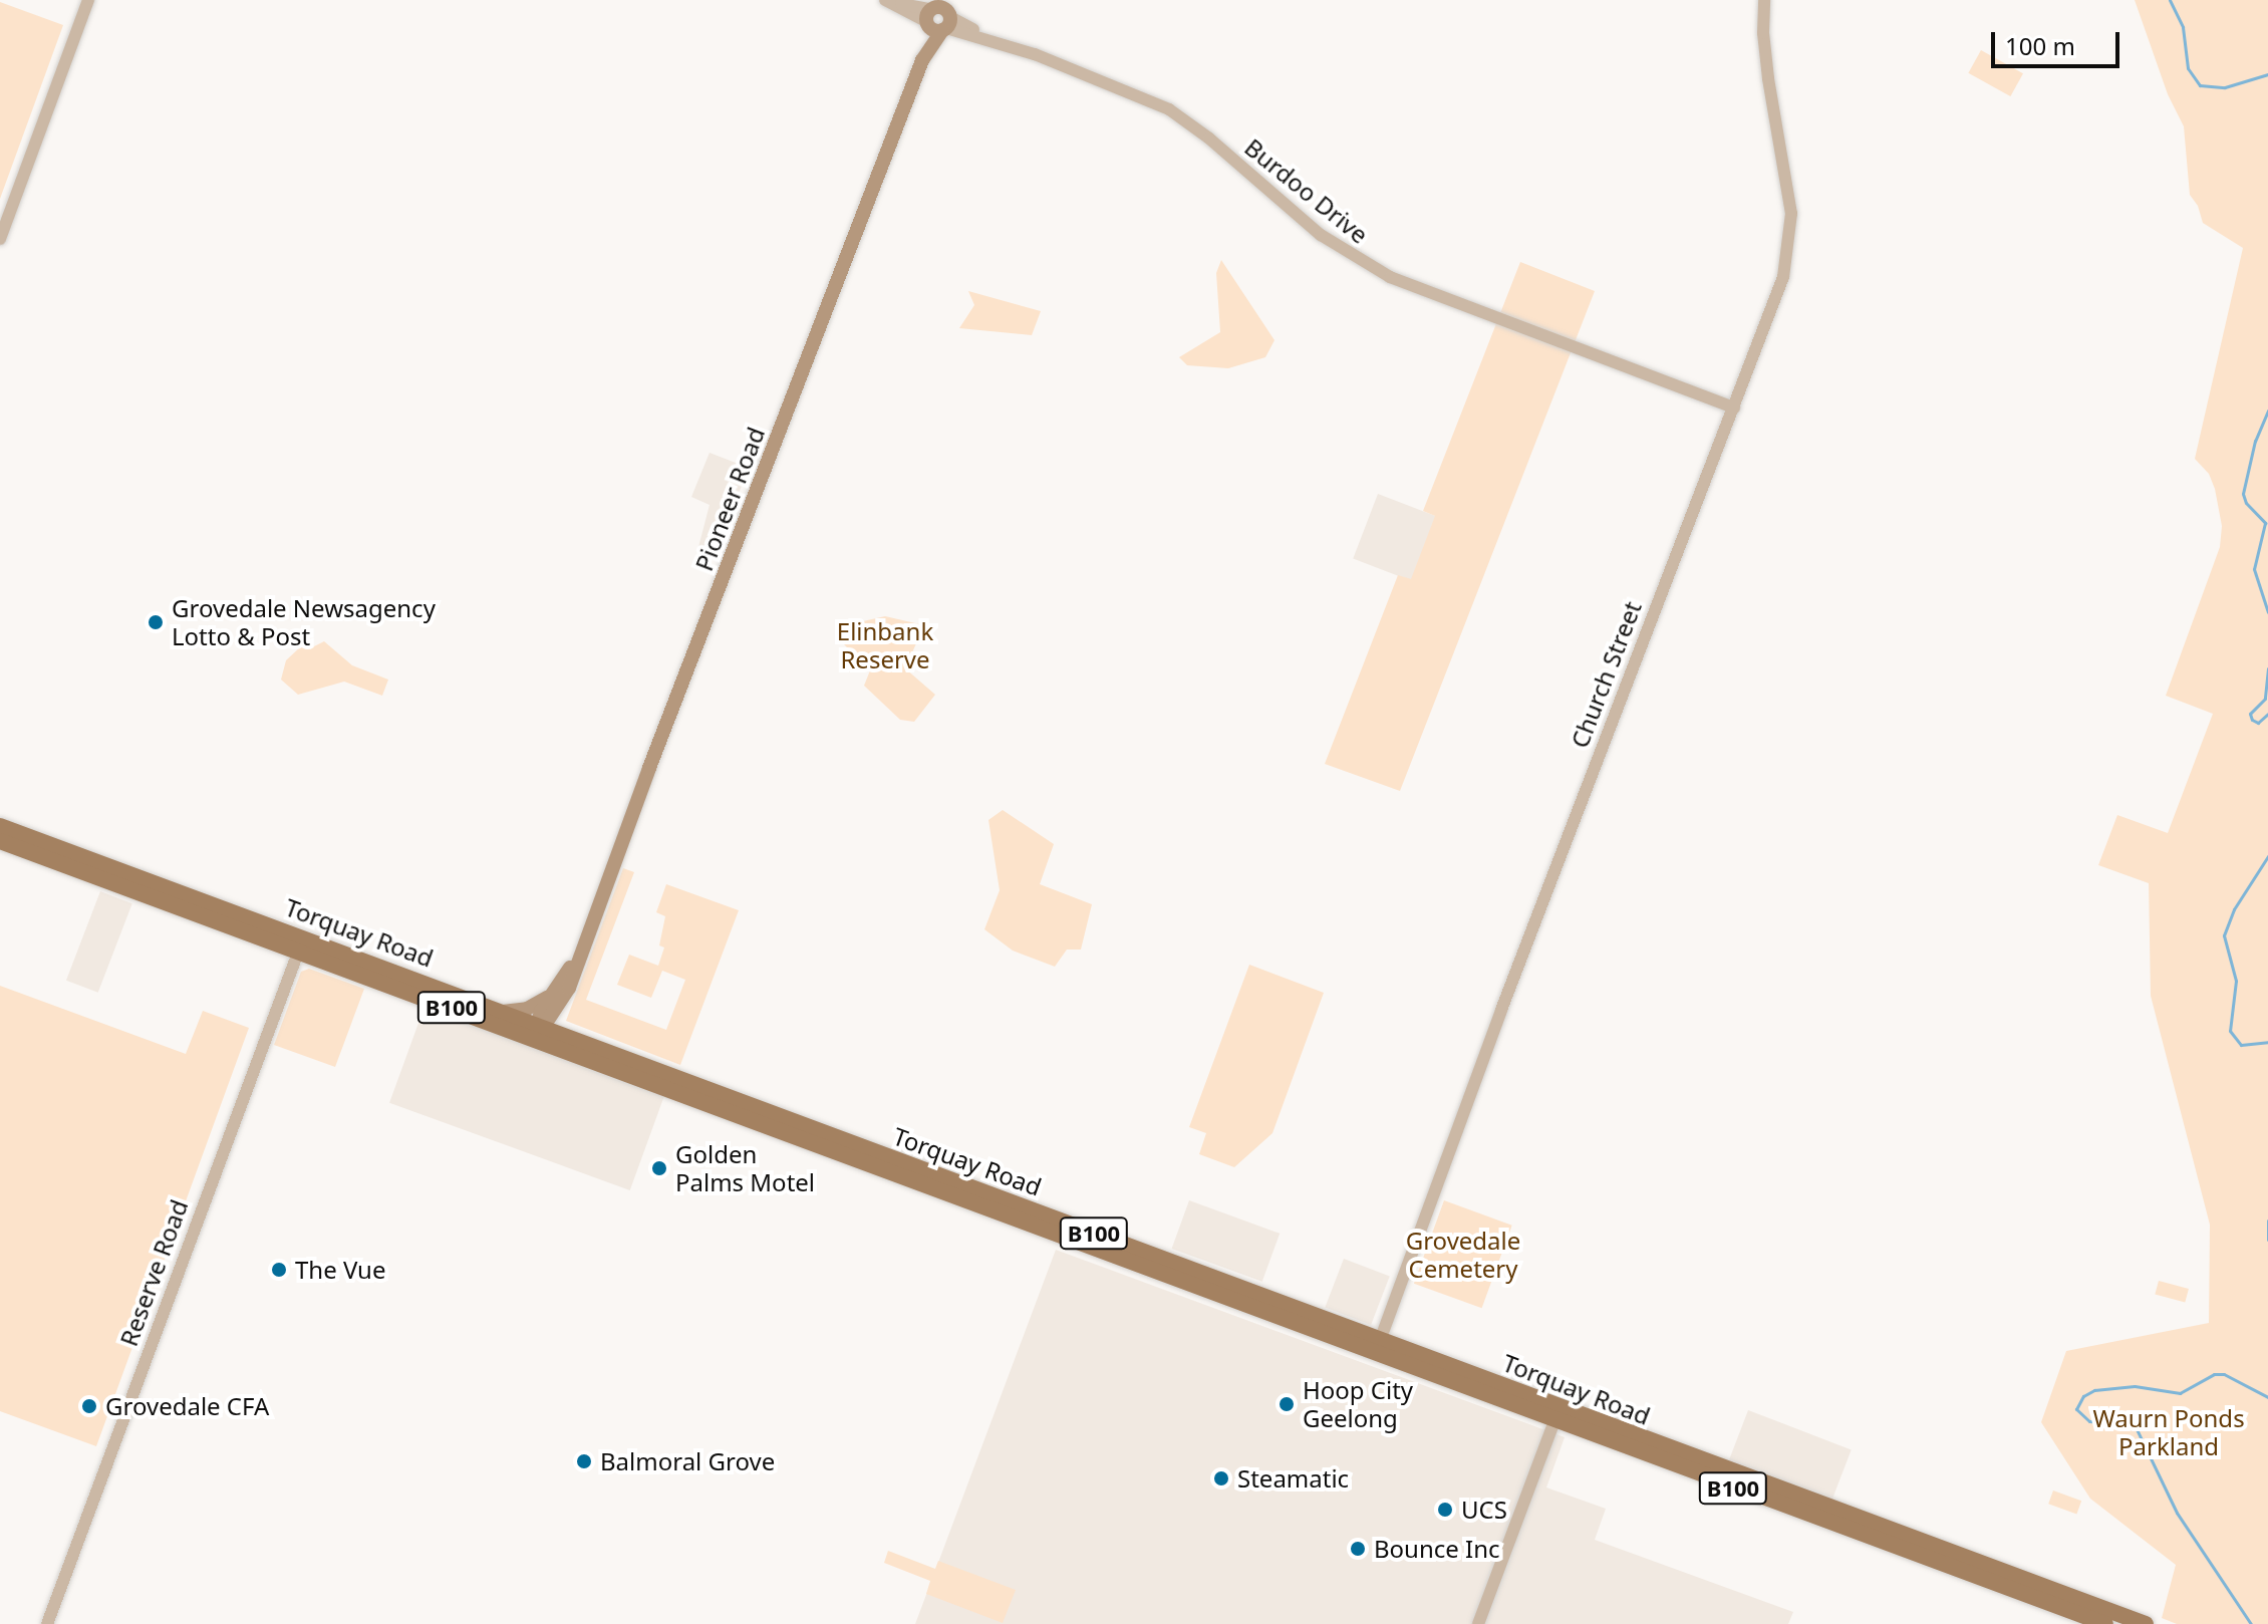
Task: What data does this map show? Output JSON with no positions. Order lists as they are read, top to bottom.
{
  "streets": {
    "main road": ["Pioneer Road", "Torquay Road", "B100"],
    "street": ["Burdoo Drive", "Church Street", "Reserve Road"]
  },
  "crossings": [
    ["Burdoo Drive", "Pioneer Road"],
    ["Burdoo Drive", "Church Street"],
    ["Pioneer Road", "Torquay Road"],
    ["Church Street", "Torquay Road"],
    ["Torquay Road", "Reserve Road"]
  ],
  "parks": ["Elinbank Reserve", "Grovedale Cemetery", "Waurn Ponds Parkland"],
  "places": [
    "Grovedale Newsagency Lotto & Post",
    "Golden Palms Motel",
    "The Vue",
    "Hoop City Geelong",
    "Grovedale CFA",
    "Balmoral Grove",
    "Steamatic",
    "UCS",
    "Bounce Inc"
  ],
  "scale_bar": "100 m"
}
